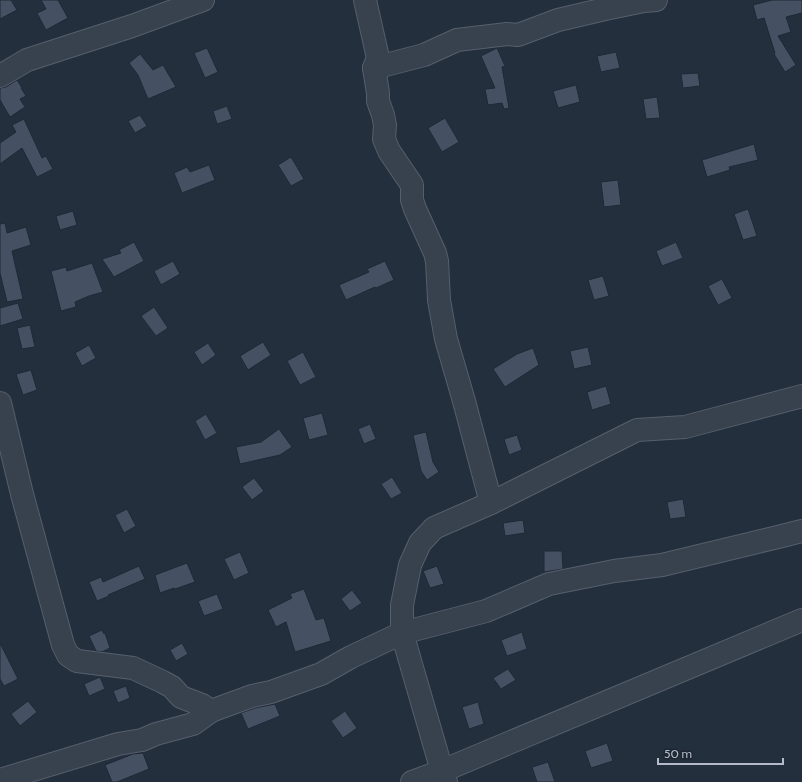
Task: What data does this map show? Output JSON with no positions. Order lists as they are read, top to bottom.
{
  "scale_bar": "50 m"
}
